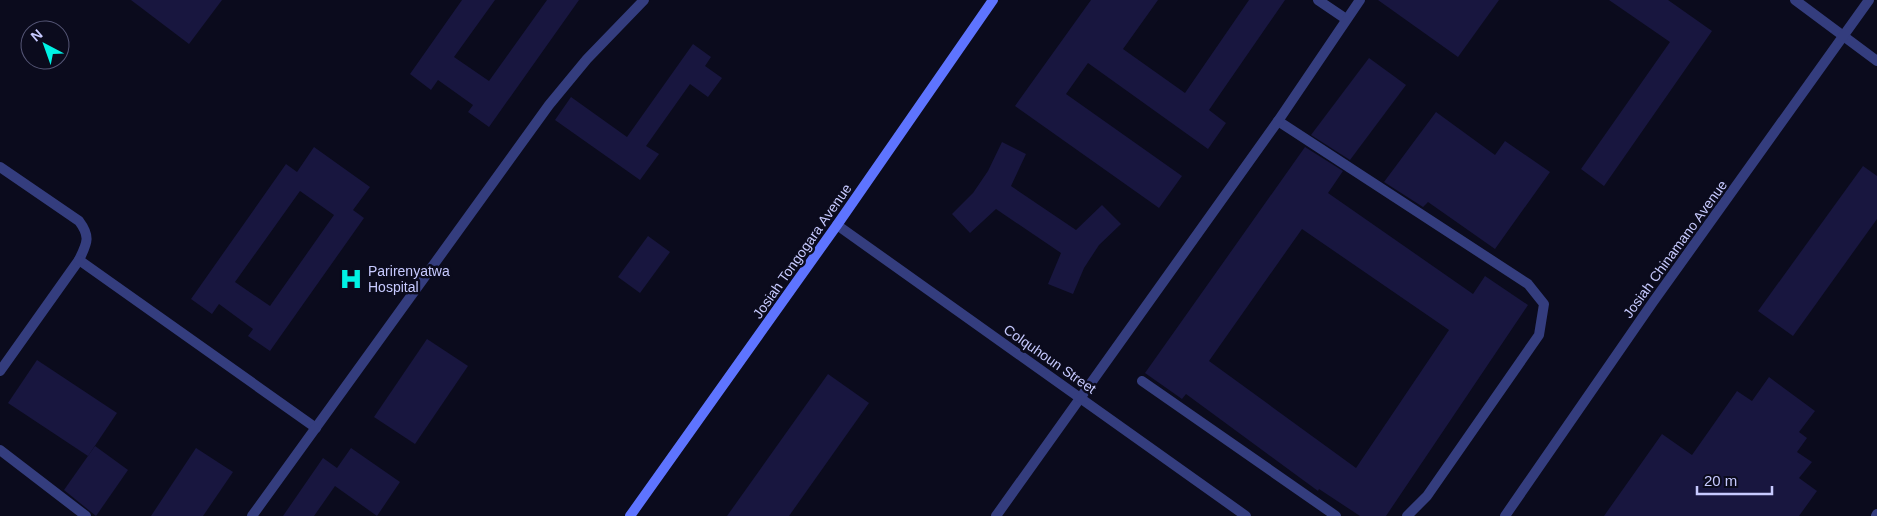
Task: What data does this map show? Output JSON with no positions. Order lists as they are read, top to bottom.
{
  "streets": {
    "main road": ["Josiah Tongogara Avenue"],
    "street": ["Josiah Chinamano Avenue", "Colquhoun Street"]
  },
  "crossings": [
    ["Josiah Tongogara Avenue", "Colquhoun Street"]
  ],
  "places": {
    "hospital": ["Parirenyatwa Hospital"]
  },
  "scale_bar": "20 m",
  "north": "top left"
}
